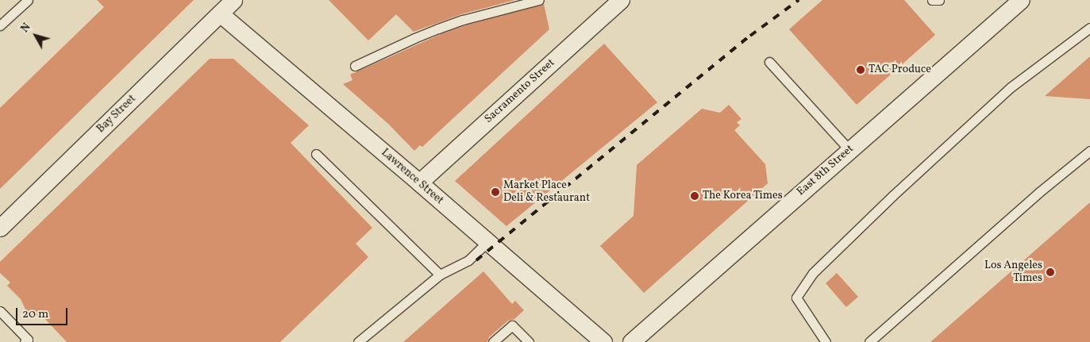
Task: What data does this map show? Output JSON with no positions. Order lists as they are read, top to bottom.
{
  "streets": {
    "street": [
      "Sacramento Street",
      "Bay Street",
      "East 8th Street",
      "Lawrence Street"
    ]
  },
  "crossings": [
    ["Sacramento Street", "Lawrence Street"],
    ["Bay Street", "Lawrence Street"]
  ],
  "places": [
    "TAC Produce",
    "Market Place Deli & Restaurant",
    "The Korea Times",
    "Los Angeles Times"
  ],
  "scale_bar": "20 m",
  "north": "top left"
}
